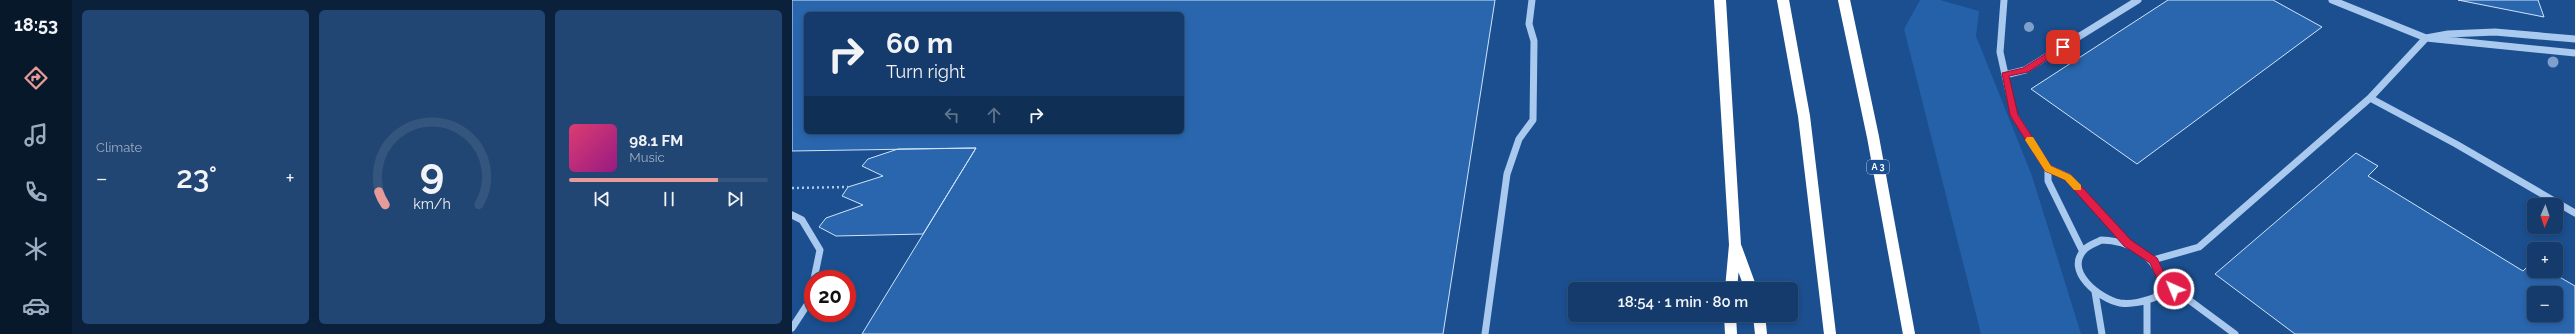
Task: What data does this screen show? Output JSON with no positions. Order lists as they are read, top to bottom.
{
  "streets": {
    "highway": ["A 3"]
  },
  "north": "bottom",
  "page": {
    "tabs": "18:53",
    "tile": "Climate",
    "turn": ["60 m", "Turn right"],
    "song": ["98.1 FM", "Music"],
    "heat": ["−", "23°", "+"],
    "map_buttons": ["+", "−"],
    "limit": "20",
    "trip": "18:54 · 1 min · 80 m",
    "gauge": ["9", "km/h"]
  }
}
